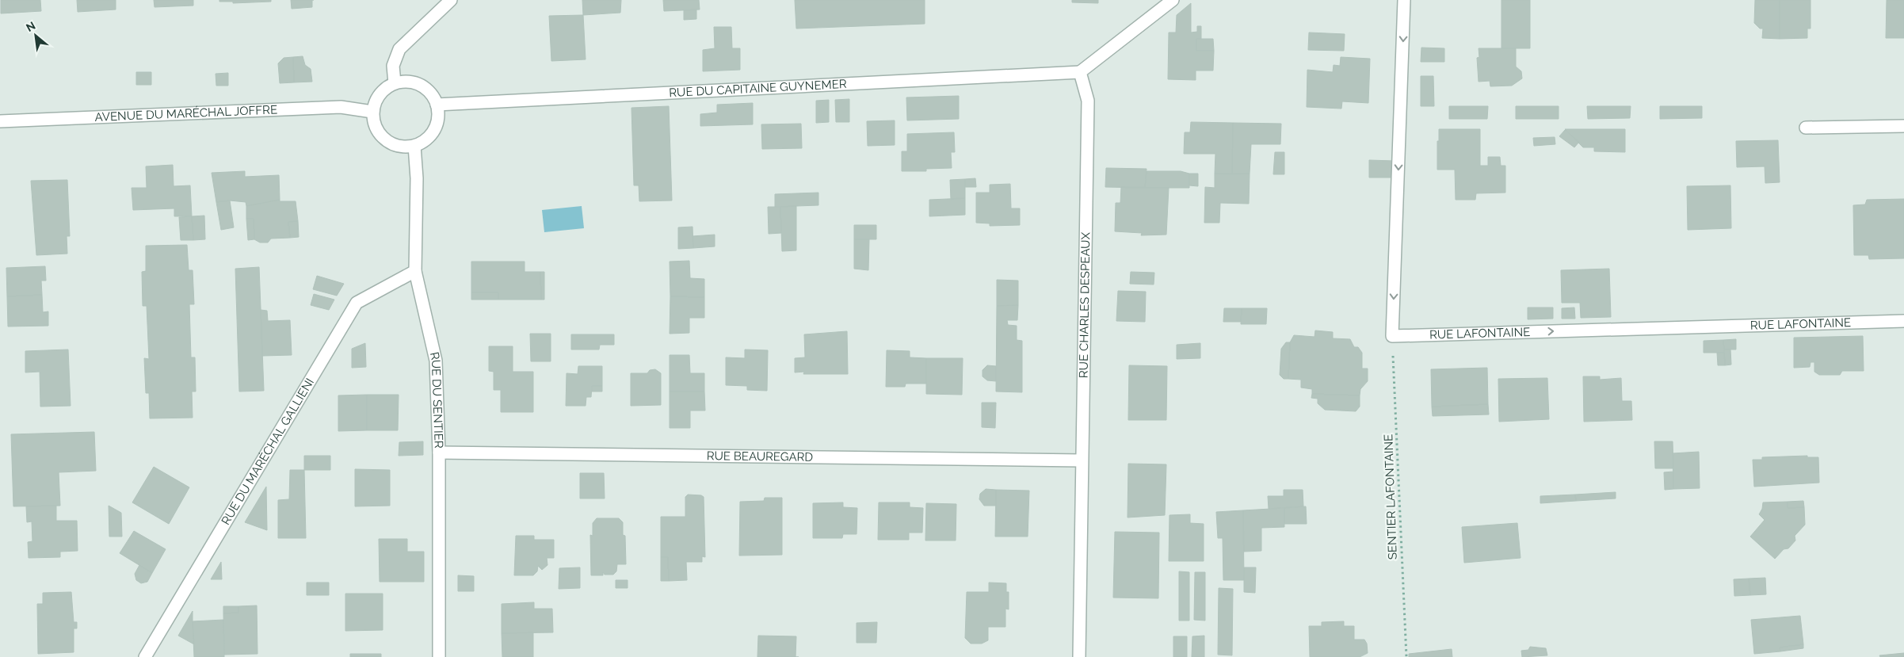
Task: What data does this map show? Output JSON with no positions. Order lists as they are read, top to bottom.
{
  "streets": {
    "street": [
      "RUE DU CAPITAINE GUYNEMER",
      "AVENUE DU MARÉCHAL JOFFRE",
      "RUE CHARLES DESPEAUX",
      "RUE LAFONTAINE",
      "RUE DU SENTIER",
      "RUE DU MARÉCHAL GALLIENI",
      "RUE BEAUREGARD"
    ],
    "path": ["SENTIER LAFONTAINE"]
  },
  "crossings": [
    ["RUE DU CAPITAINE GUYNEMER", "AVENUE DU MARÉCHAL JOFFRE"],
    ["RUE DU CAPITAINE GUYNEMER", "RUE CHARLES DESPEAUX"],
    ["RUE DU CAPITAINE GUYNEMER", "RUE DU SENTIER"],
    ["AVENUE DU MARÉCHAL JOFFRE", "RUE DU SENTIER"],
    ["RUE CHARLES DESPEAUX", "RUE BEAUREGARD"],
    ["RUE LAFONTAINE", "SENTIER LAFONTAINE"],
    ["RUE DU SENTIER", "RUE DU MARÉCHAL GALLIENI"],
    ["RUE DU SENTIER", "RUE BEAUREGARD"]
  ],
  "one_way": ["RUE LAFONTAINE"],
  "north": "top left"
}
